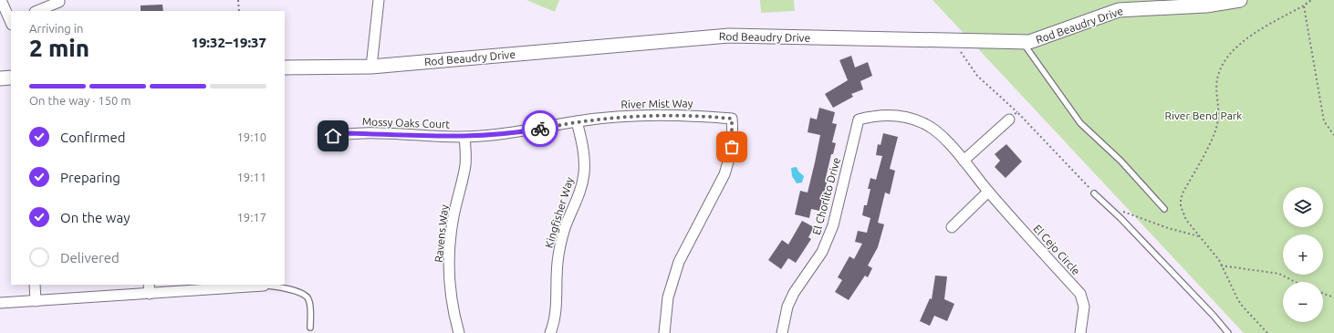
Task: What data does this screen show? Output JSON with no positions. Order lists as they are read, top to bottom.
{
  "streets": {
    "street": [
      "Rod Beaudry Drive",
      "River Mist Way",
      "Mossy Oaks Court",
      "El Chorlito Drive",
      "Kingfisher Way",
      "Ravens Way",
      "El Cejo Circle"
    ]
  },
  "crossings": [
    ["River Mist Way", "Mossy Oaks Court"],
    ["River Mist Way", "Kingfisher Way"],
    ["River Mist Way", "Ravens Way"],
    ["Mossy Oaks Court", "Ravens Way"],
    ["El Chorlito Drive", "El Cejo Circle"]
  ],
  "parks": ["River Bend Park"],
  "page": {
    "heading": ["2 min", "Arriving in", "19:32–19:37"],
    "bar": "On the way · 150 m",
    "list": [
      ["Confirmed", "19:10"],
      ["Preparing", "19:11"],
      ["On the way", "19:17"],
      "Delivered"
    ],
    "map_buttons": ["+", "−"]
  }
}
